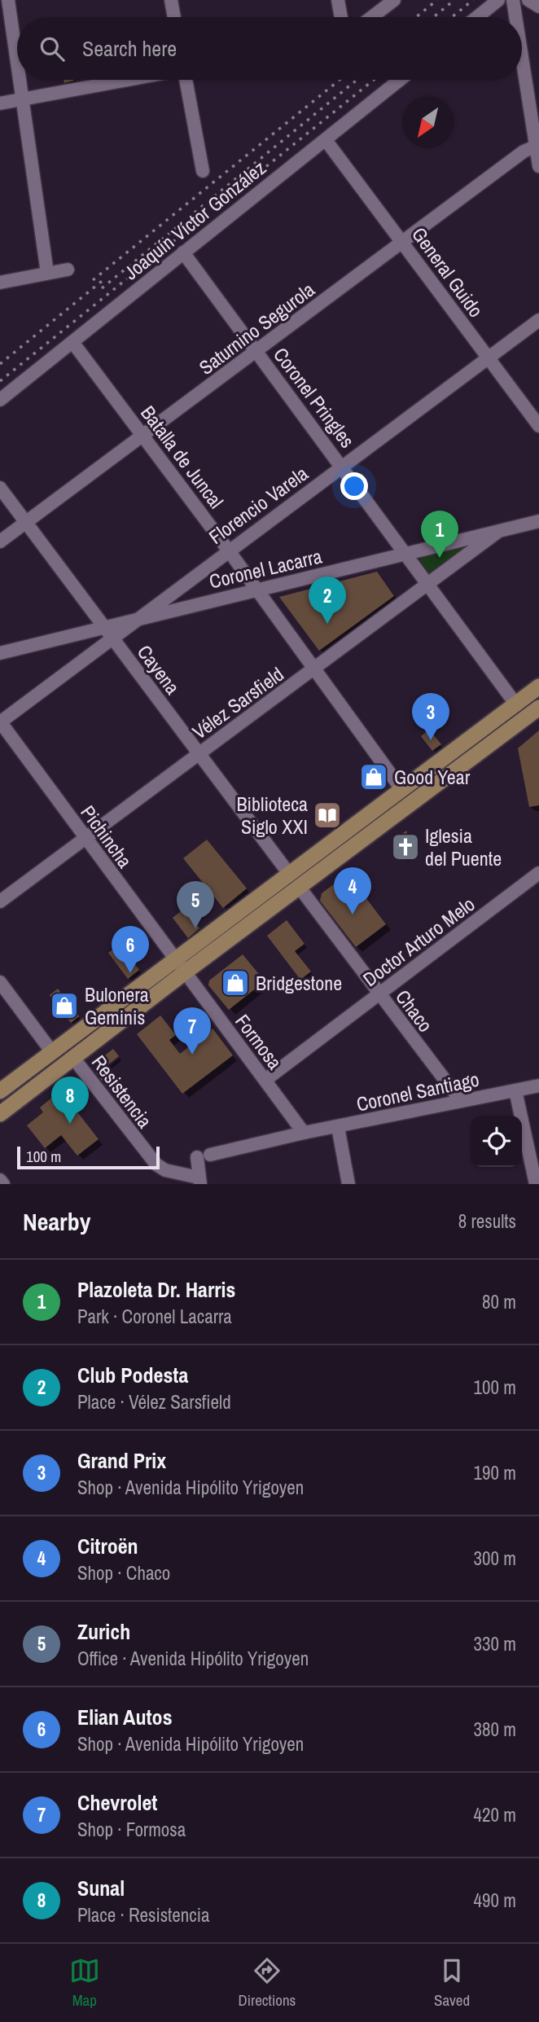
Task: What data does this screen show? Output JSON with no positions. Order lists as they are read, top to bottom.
{
  "streets": {
    "street": [
      "Joaquín Víctor González",
      "General Guido",
      "Saturnino Segurola",
      "Coronel Pringles",
      "Batalla de Juncal",
      "Florencio Varela",
      "Coronel Lacarra",
      "Cayena",
      "Vélez Sarsfield",
      "Pichincha",
      "Doctor Arturo Melo",
      "Chaco",
      "Formosa",
      "Resistencia",
      "Coronel Santiago"
    ]
  },
  "crossings": [
    ["Joaquín Víctor González", "General Guido"],
    ["Joaquín Víctor González", "Coronel Pringles"],
    ["Joaquín Víctor González", "Batalla de Juncal"],
    ["General Guido", "Saturnino Segurola"],
    ["General Guido", "Florencio Varela"],
    ["Saturnino Segurola", "Coronel Pringles"],
    ["Saturnino Segurola", "Batalla de Juncal"],
    ["Saturnino Segurola", "Cayena"],
    ["Coronel Pringles", "Florencio Varela"],
    ["Coronel Pringles", "Coronel Lacarra"],
    ["Coronel Pringles", "Vélez Sarsfield"],
    ["Batalla de Juncal", "Florencio Varela"],
    ["Batalla de Juncal", "Coronel Lacarra"],
    ["Batalla de Juncal", "Vélez Sarsfield"],
    ["Florencio Varela", "Coronel Lacarra"],
    ["Florencio Varela", "Cayena"],
    ["Florencio Varela", "Pichincha"],
    ["Coronel Lacarra", "Vélez Sarsfield"],
    ["Cayena", "Vélez Sarsfield"],
    ["Vélez Sarsfield", "Pichincha"],
    ["Pichincha", "Formosa"],
    ["Doctor Arturo Melo", "Chaco"],
    ["Doctor Arturo Melo", "Formosa"],
    ["Chaco", "Coronel Santiago"],
    ["Formosa", "Coronel Santiago"],
    ["Resistencia", "Coronel Santiago"]
  ],
  "places": {
    "shop": ["Good Year", "Bridgestone", "Bulonera Geminis"],
    "library": ["Biblioteca Siglo XXI"],
    "church": ["Iglesia del Puente"]
  },
  "scale_bar": "100 m",
  "north": "bottom left",
  "page": {
    "search": "Search here",
    "pins": [
      "1",
      "2",
      "3",
      "4",
      "5",
      "6",
      "7",
      "8"
    ],
    "scale": "100 m",
    "heading": ["Nearby", "8 results"],
    "list": [
      {
        "mark": "1",
        "name": "Plazoleta Dr. Harris",
        "note": "Park · Coronel Lacarra",
        "value": "80 m"
      },
      {
        "mark": "2",
        "name": "Club Podesta",
        "note": "Place · Vélez Sarsfield",
        "value": "100 m"
      },
      {
        "mark": "3",
        "name": "Grand Prix",
        "note": "Shop · Avenida Hipólito Yrigoyen",
        "value": "190 m"
      },
      {
        "mark": "4",
        "name": "Citroën",
        "note": "Shop · Chaco",
        "value": "300 m"
      },
      {
        "mark": "5",
        "name": "Zurich",
        "note": "Office · Avenida Hipólito Yrigoyen",
        "value": "330 m"
      },
      {
        "mark": "6",
        "name": "Elian Autos",
        "note": "Shop · Avenida Hipólito Yrigoyen",
        "value": "380 m"
      },
      {
        "mark": "7",
        "name": "Chevrolet",
        "note": "Shop · Formosa",
        "value": "420 m"
      },
      {
        "mark": "8",
        "name": "Sunal",
        "note": "Place · Resistencia",
        "value": "490 m"
      }
    ],
    "nav": ["Map", "Directions", "Saved"]
  }
}
